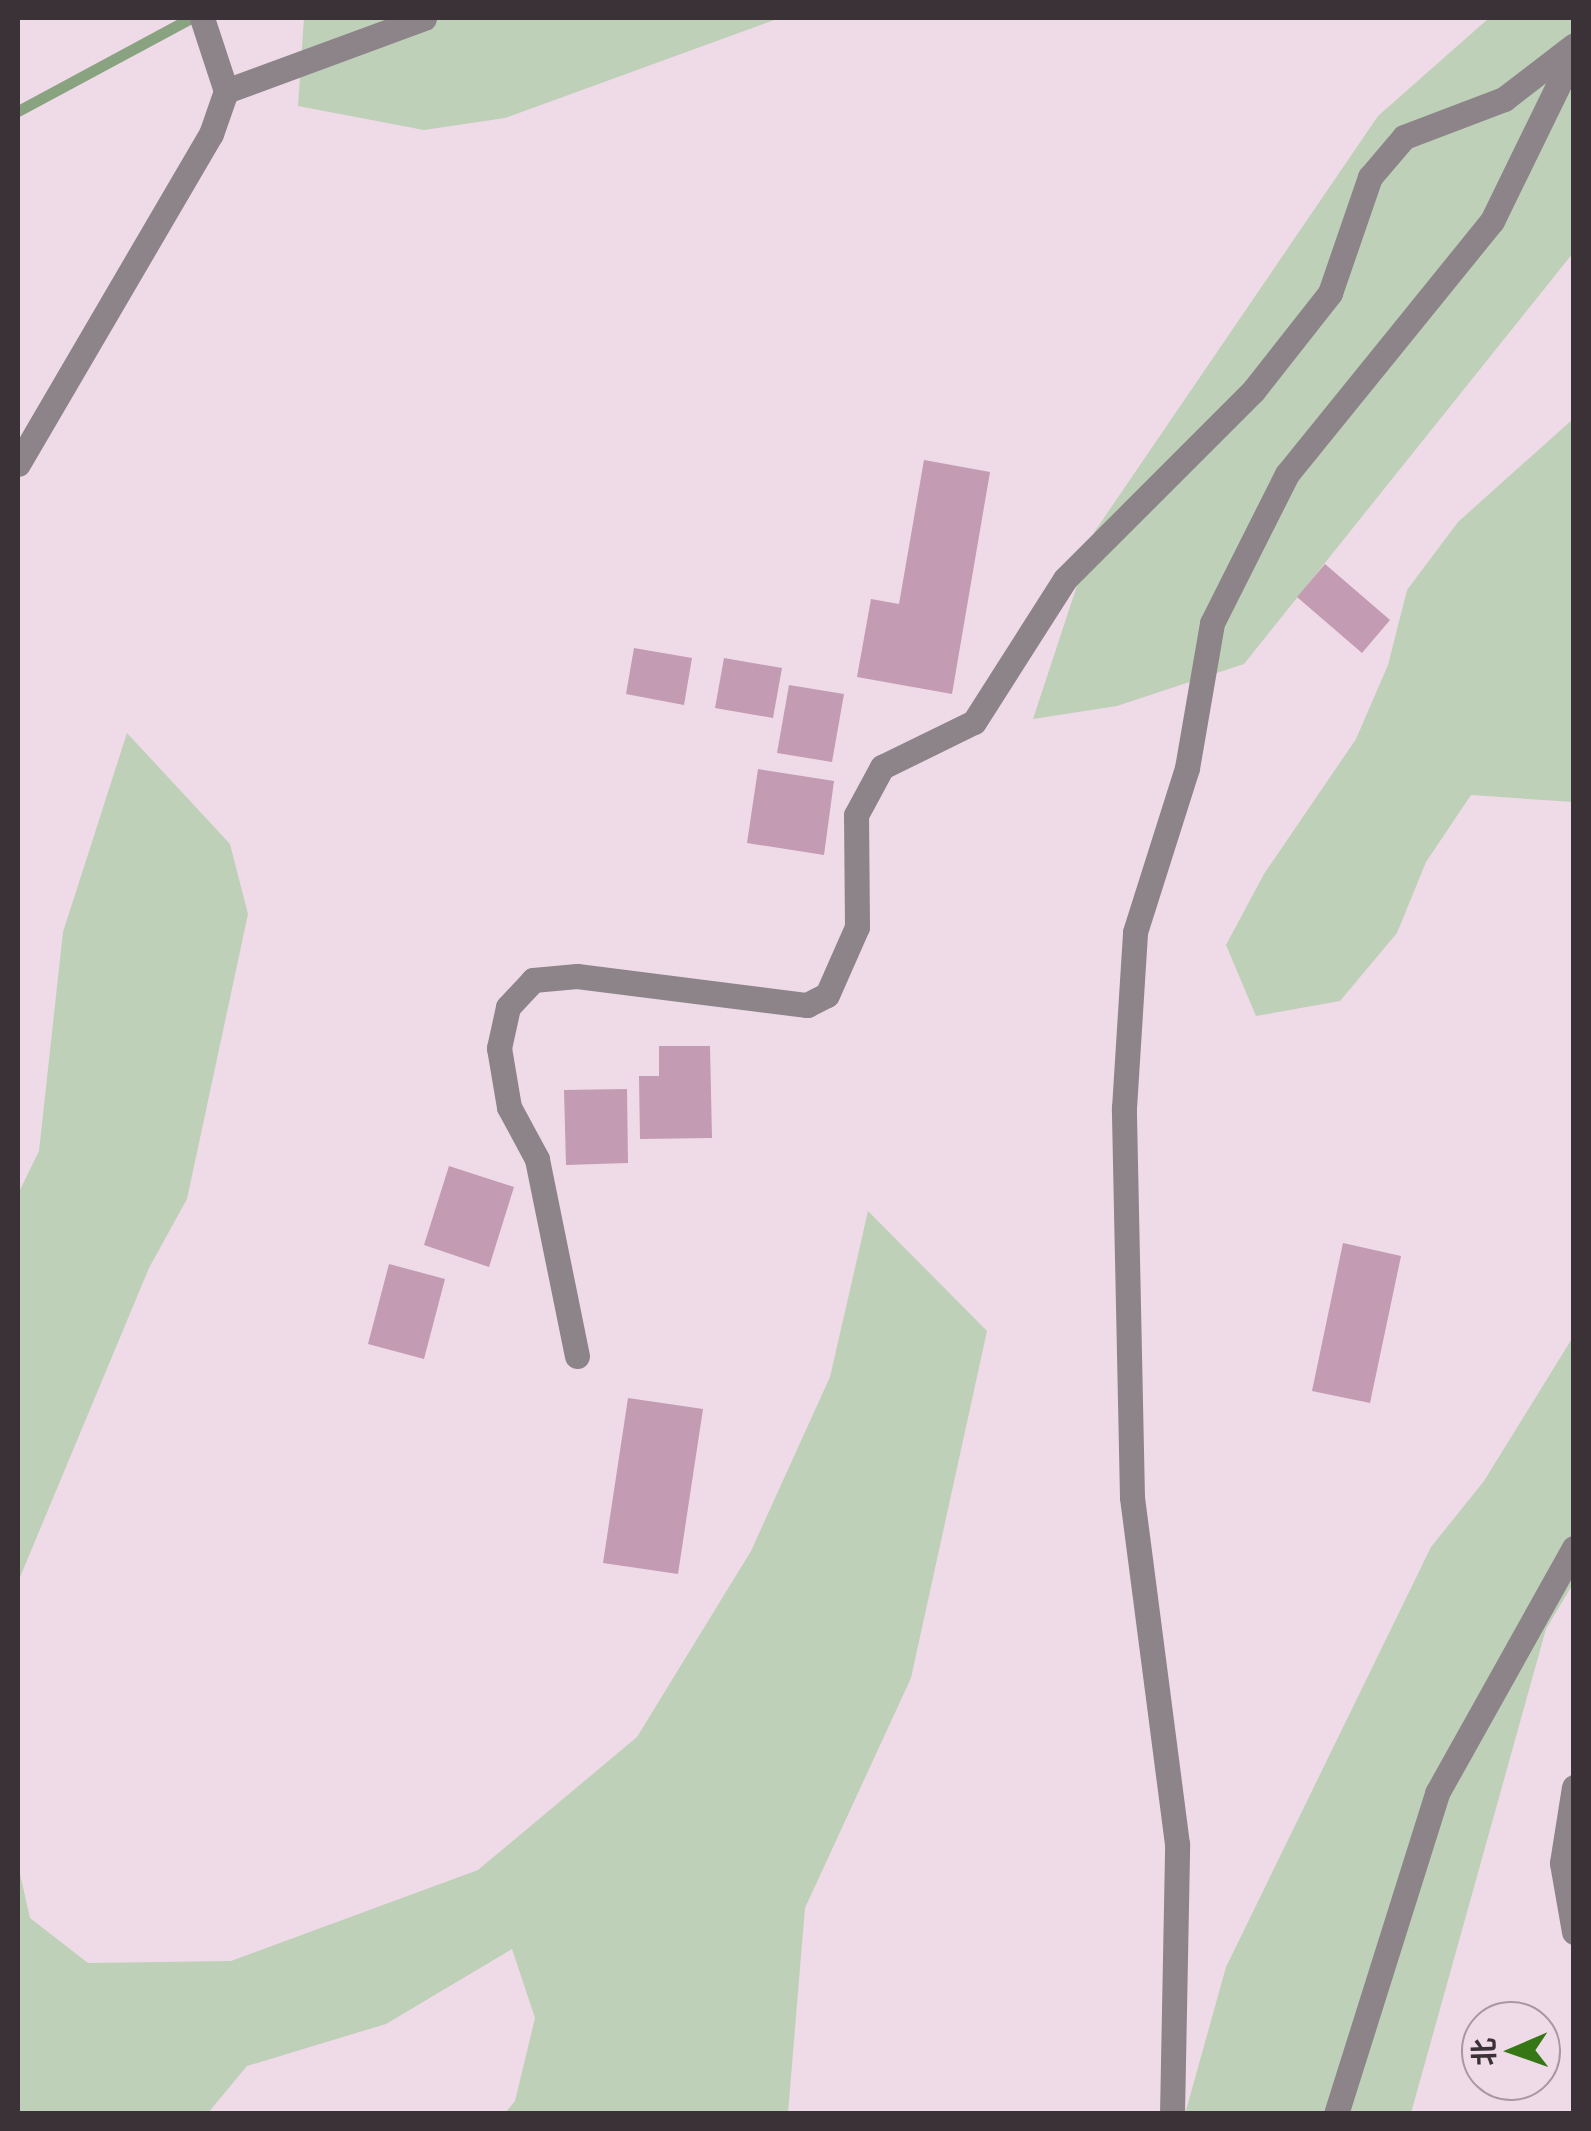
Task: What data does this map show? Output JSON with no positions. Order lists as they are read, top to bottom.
{
  "north": "left"
}
